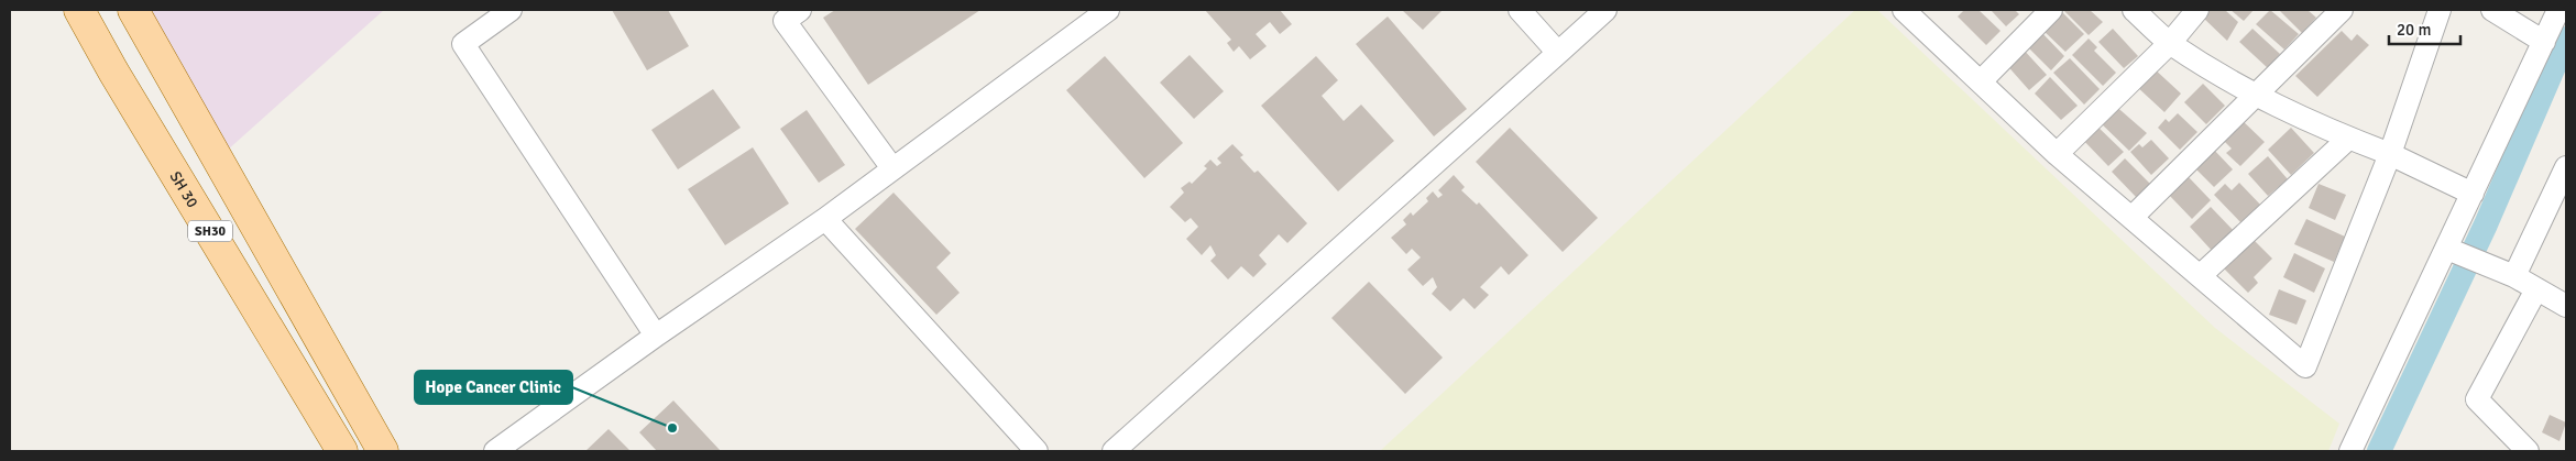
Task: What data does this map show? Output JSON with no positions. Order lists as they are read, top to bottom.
{
  "streets": {
    "main road": ["SH 30", "SH30"]
  },
  "places": ["Hope Cancer Clinic"],
  "scale_bar": "20 m"
}
